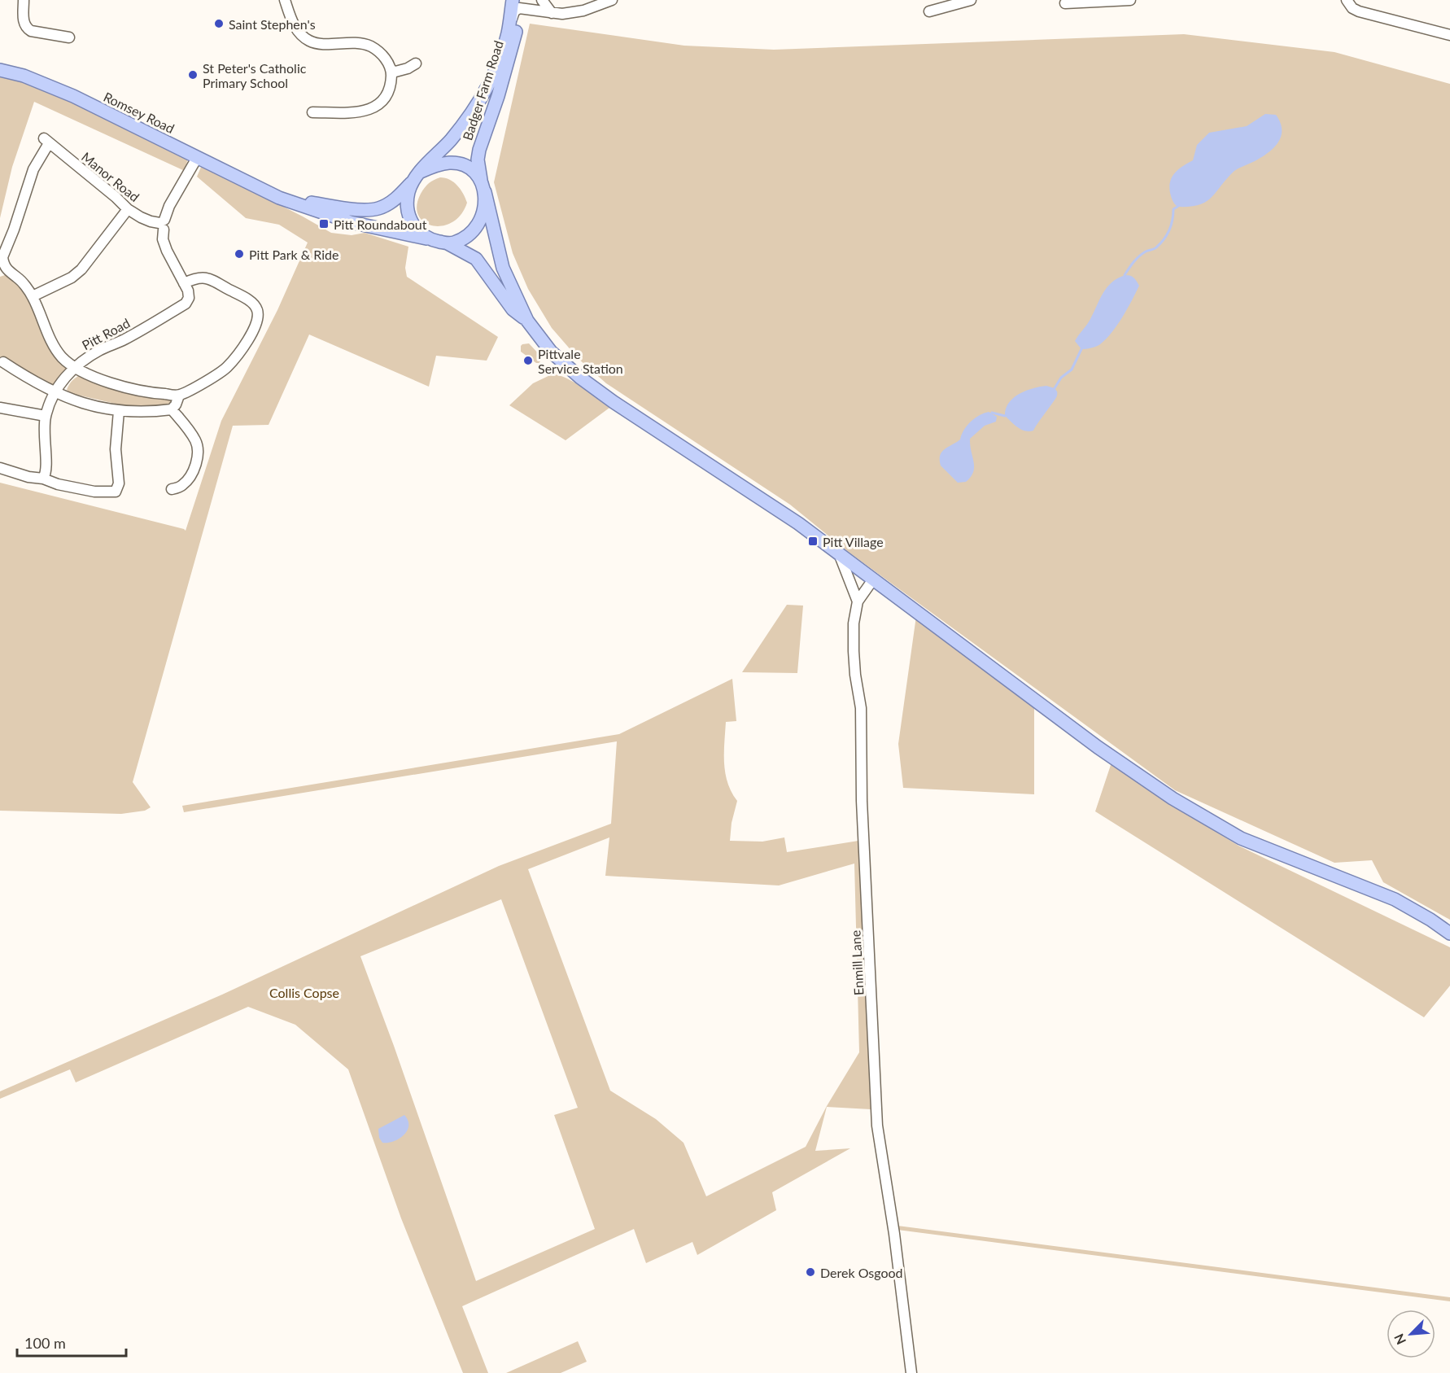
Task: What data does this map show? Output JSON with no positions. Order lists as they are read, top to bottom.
{
  "streets": {
    "main road": ["Badger Farm Road", "Romsey Road"],
    "street": ["Manor Road", "Pitt Road", "Enmill Lane"]
  },
  "crossings": [
    ["Badger Farm Road", "Romsey Road"],
    ["Manor Road", "Pitt Road"]
  ],
  "parks": ["Collis Copse"],
  "places": {
    "other": [
      "Saint Stephen's",
      "St Peter's Catholic Primary School",
      "Pitt Park & Ride",
      "Pittvale Service Station",
      "Derek Osgood"
    ],
    "transit": ["Pitt Roundabout", "Pitt Village"]
  },
  "scale_bar": "100 m",
  "north": "bottom left"
}
